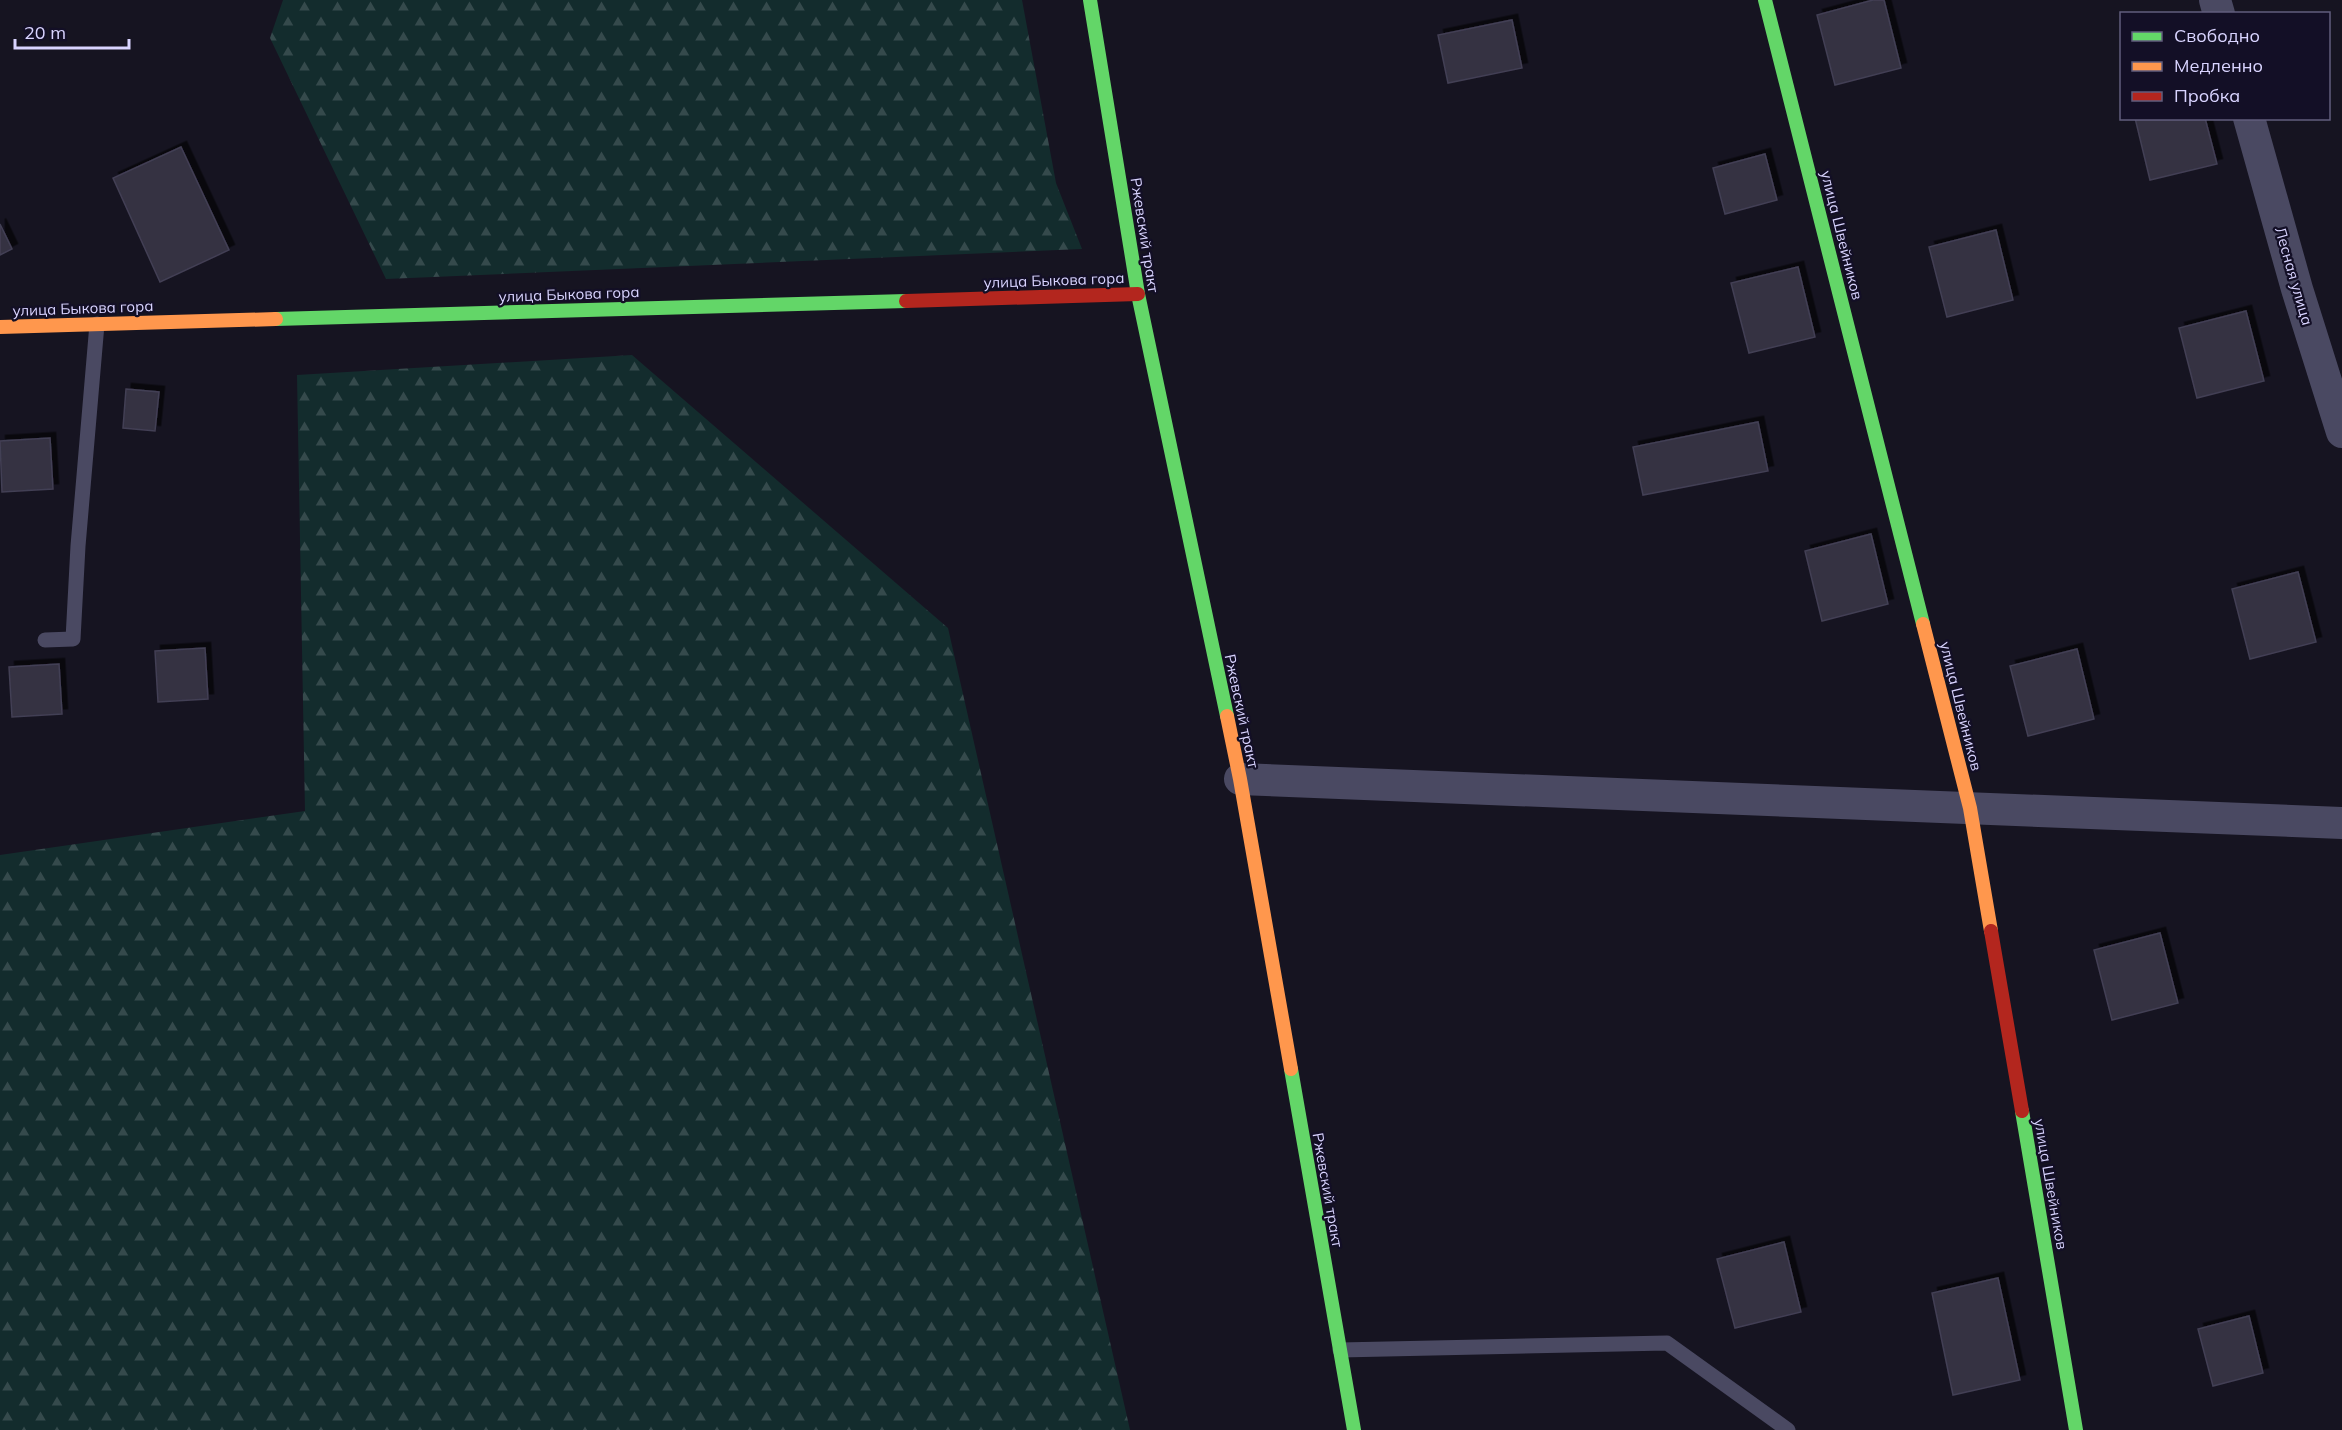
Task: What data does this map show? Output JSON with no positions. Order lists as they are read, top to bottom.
{
  "streets": {
    "street": [
      "Ржевский тракт",
      "улица Швейников",
      "Лесная улица",
      "улица Быкова гора"
    ]
  },
  "crossings": [
    ["Ржевский тракт", "улица Быкова гора"]
  ],
  "legend": ["Свободно", "Медленно", "Пробка"],
  "scale_bar": "20 m"
}
